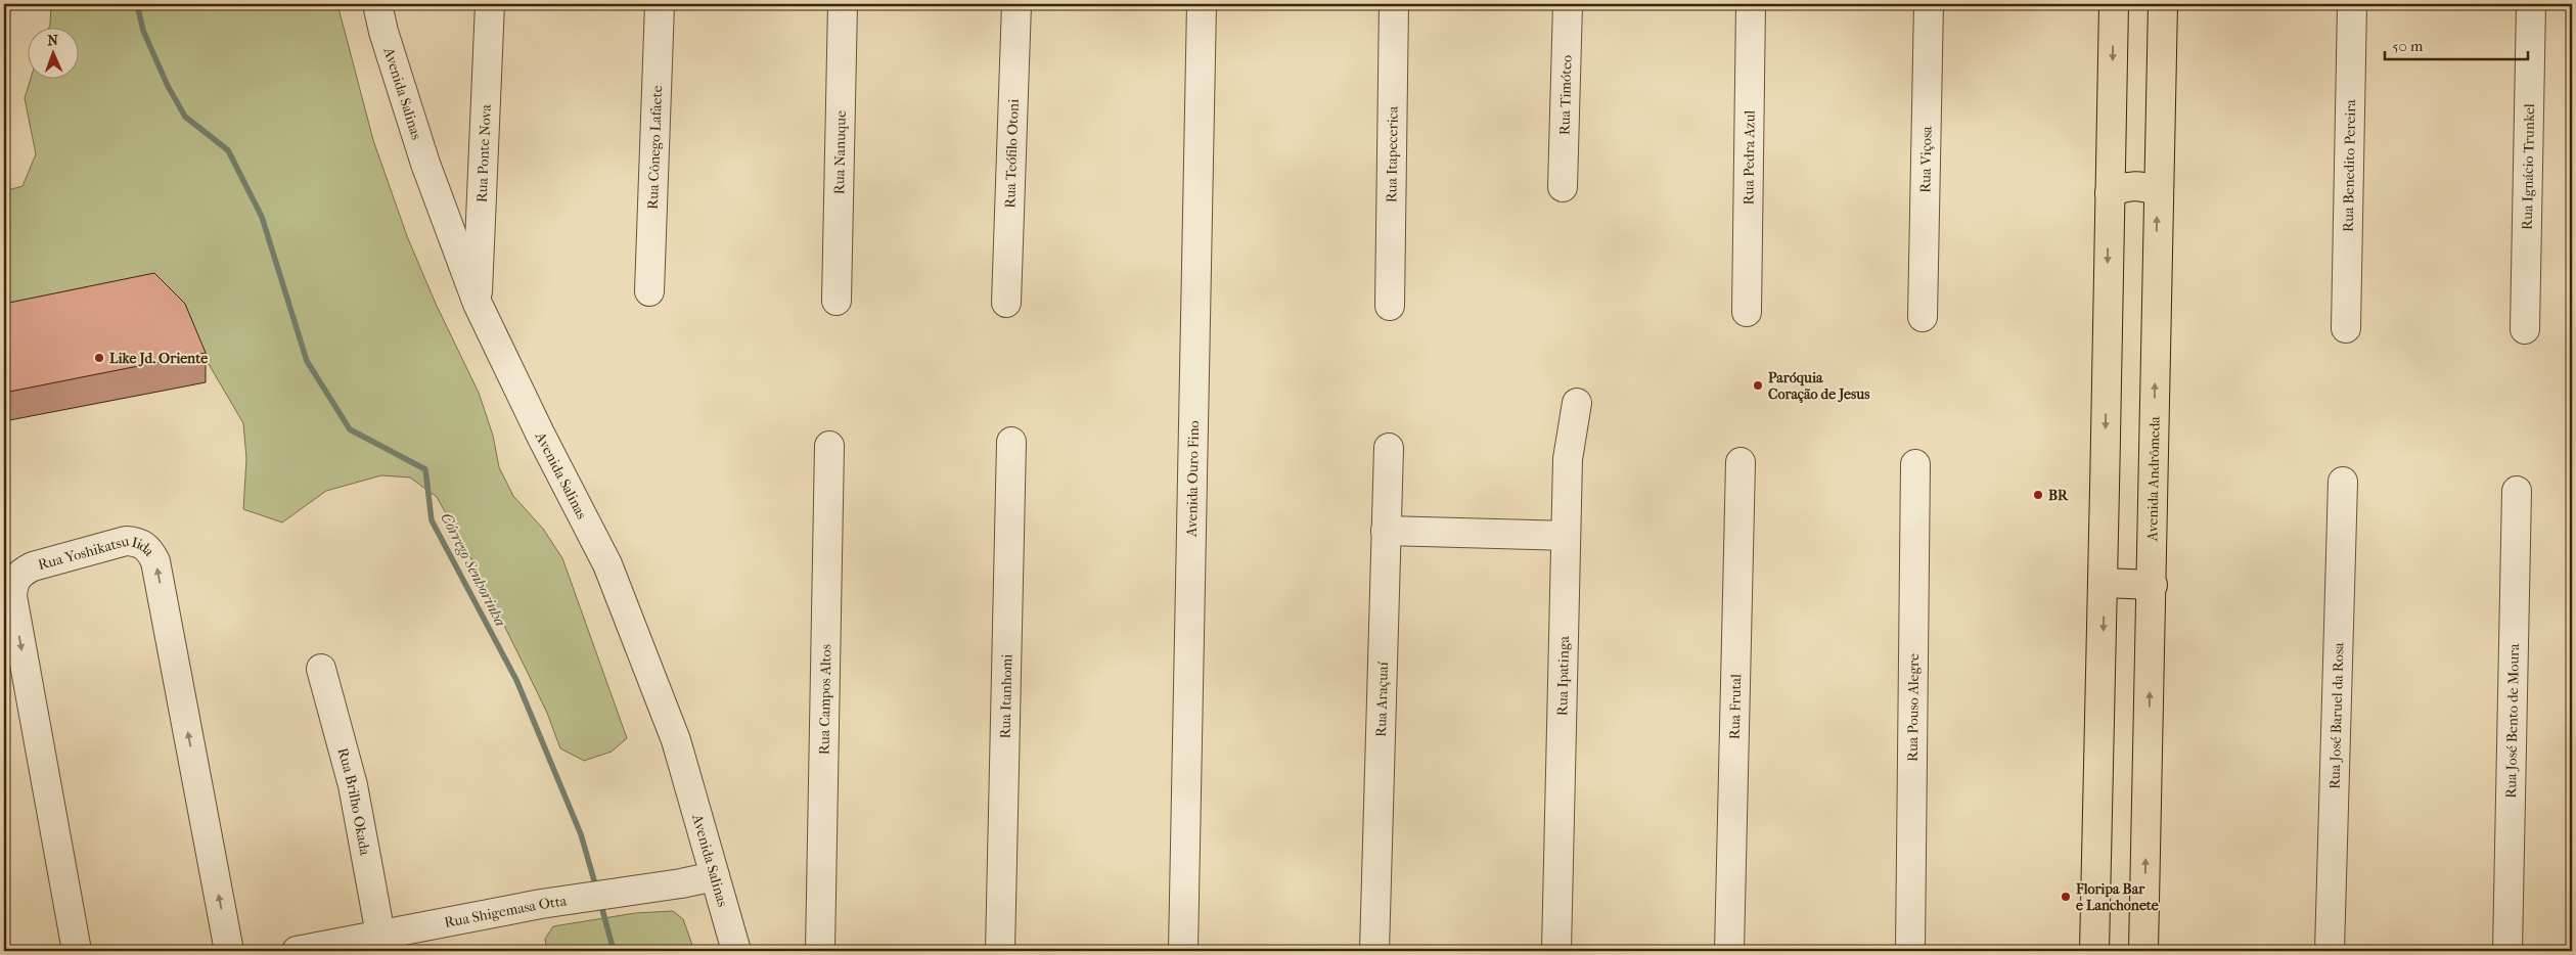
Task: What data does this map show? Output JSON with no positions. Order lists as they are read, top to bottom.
{
  "streets": {
    "main road": ["Avenida Andrômeda"],
    "street": [
      "Avenida Salinas",
      "Rua Timóteo",
      "Rua Cônego Lafaete",
      "Rua Nanuque",
      "Rua Ponte Nova",
      "Rua Teófilo Otoni",
      "Rua Itapecerica",
      "Rua Pedra Azul",
      "Rua Viçosa",
      "Rua Benedito Pereira",
      "Rua Ignácio Trunkel",
      "Avenida Ouro Fino",
      "Rua Yoshikatsu Iida",
      "Rua Ipatinga",
      "Rua Itanhomi",
      "Rua Campos Altos",
      "Rua Araçuaí",
      "Rua Frutal",
      "Rua Pouso Alegre",
      "Rua José Baruel da Rosa",
      "Rua José Bento de Moura",
      "Rua Brilho Okada",
      "Rua Shigemasa Otta"
    ]
  },
  "crossings": [
    ["Avenida Salinas", "Rua Ponte Nova"],
    ["Avenida Salinas", "Rua Shigemasa Otta"],
    ["Rua Brilho Okada", "Rua Shigemasa Otta"]
  ],
  "water": ["Córrego Senhorinha"],
  "places": [
    "Like Jd. Oriente",
    "Paróquia Coração de Jesus",
    "BR",
    "Floripa Bar e Lanchonete"
  ],
  "scale_bar": "50 m",
  "north": "top"
}
